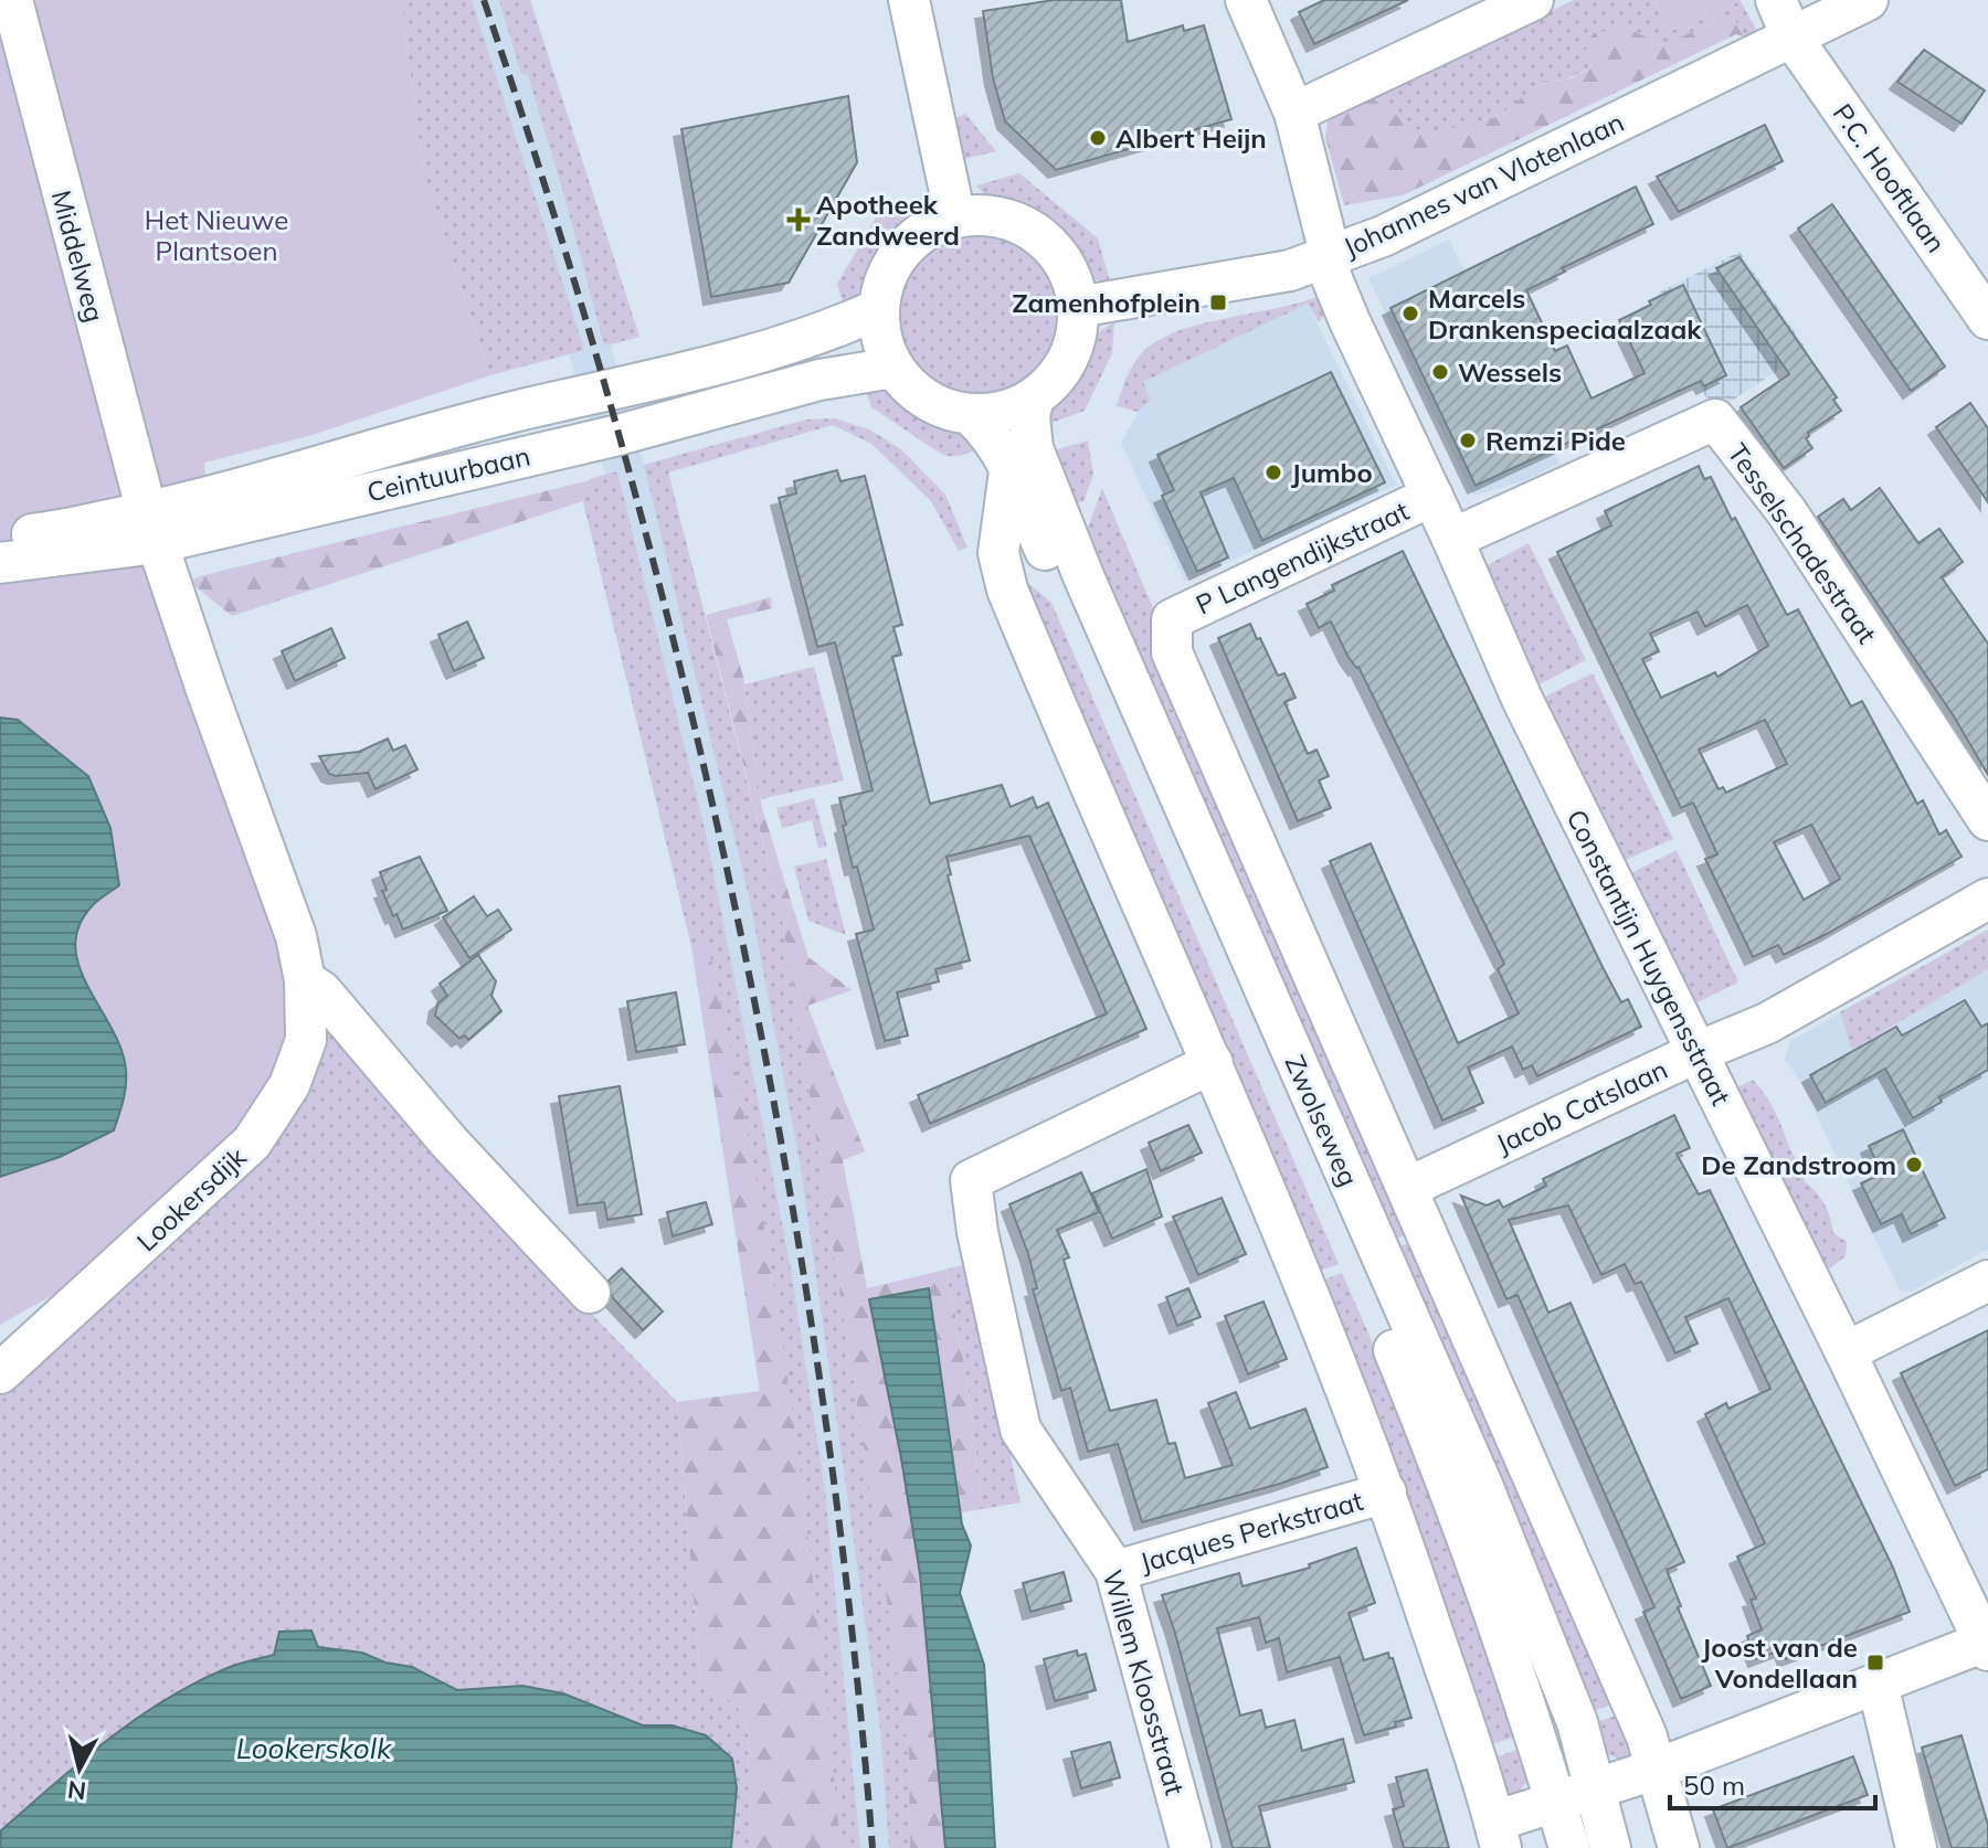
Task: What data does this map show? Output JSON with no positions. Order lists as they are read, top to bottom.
{
  "streets": {
    "street": [
      "P.C. Hooftlaan",
      "Johannes van Vlotenlaan",
      "Middelweg",
      "Ceintuurbaan",
      "Tesselschadestraat",
      "P Langendijkstraat",
      "Constantijn Huygensstraat",
      "Jacob Catslaan",
      "Zwolseweg",
      "Lookersdijk",
      "Jacques Perkstraat",
      "Willem Kloosstraat"
    ]
  },
  "crossings": [
    ["P.C. Hooftlaan", "Johannes van Vlotenlaan"],
    ["Johannes van Vlotenlaan", "Ceintuurbaan"],
    ["Johannes van Vlotenlaan", "Constantijn Huygensstraat"],
    ["Johannes van Vlotenlaan", "Zwolseweg"],
    ["Middelweg", "Ceintuurbaan"],
    ["Middelweg", "Lookersdijk"],
    ["Ceintuurbaan", "Zwolseweg"],
    ["Ceintuurbaan", "Lookersdijk"],
    ["Tesselschadestraat", "Constantijn Huygensstraat"],
    ["P Langendijkstraat", "Constantijn Huygensstraat"],
    ["P Langendijkstraat", "Zwolseweg"],
    ["Constantijn Huygensstraat", "Jacob Catslaan"],
    ["Jacob Catslaan", "Zwolseweg"],
    ["Jacques Perkstraat", "Willem Kloosstraat"]
  ],
  "water": ["Lookerskolk"],
  "parks": ["Het Nieuwe Plantsoen"],
  "places": {
    "other": [
      "Albert Heijn",
      "Marcels Drankenspeciaalzaak",
      "Wessels",
      "Remzi Pide",
      "Jumbo",
      "De Zandstroom"
    ],
    "health": ["Apotheek Zandweerd"],
    "transit": ["Zamenhofplein", "Joost van de Vondellaan"]
  },
  "scale_bar": "50 m",
  "north": "bottom"
}
